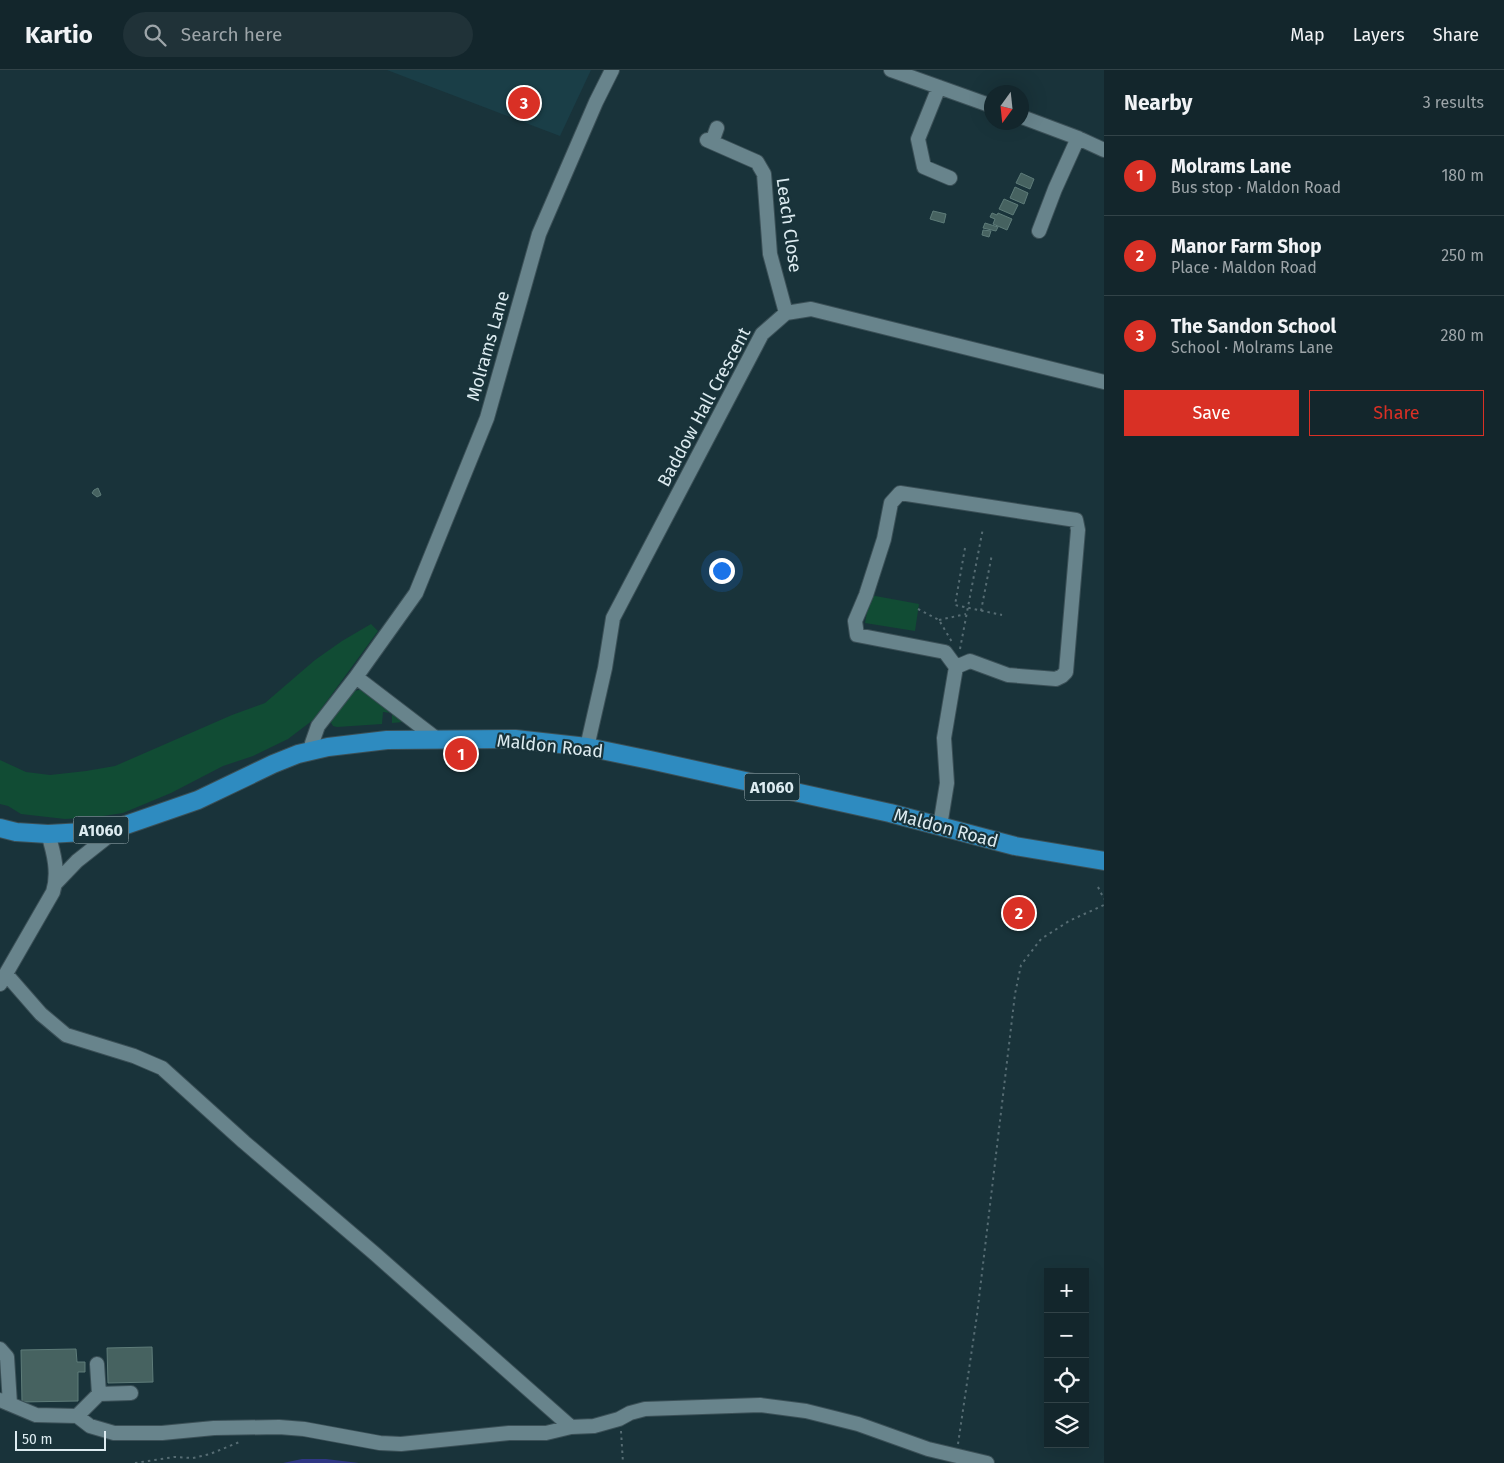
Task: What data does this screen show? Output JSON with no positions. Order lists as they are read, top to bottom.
{
  "streets": {
    "main road": ["Maldon Road", "A1060"],
    "street": ["Leach Close", "Molrams Lane", "Baddow Hall Crescent"]
  },
  "crossings": [
    ["Leach Close", "Baddow Hall Crescent"],
    ["Molrams Lane", "Maldon Road"],
    ["Baddow Hall Crescent", "Maldon Road"]
  ],
  "scale_bar": "50 m",
  "north": "bottom",
  "page": {
    "header": "Kartio",
    "search": "Search here",
    "nav": ["Map", "Layers", "Share"],
    "heading": ["Nearby", "3 results"],
    "pins": ["3", "1", "2"],
    "list": [
      {
        "mark": "1",
        "name": "Molrams Lane",
        "note": "Bus stop · Maldon Road",
        "value": "180 m"
      },
      {
        "mark": "2",
        "name": "Manor Farm Shop",
        "note": "Place · Maldon Road",
        "value": "250 m"
      },
      {
        "mark": "3",
        "name": "The Sandon School",
        "note": "School · Molrams Lane",
        "value": "280 m"
      }
    ],
    "buttons": ["Save", "Share"],
    "map_buttons": ["+", "−"],
    "scale": "50 m"
  }
}
